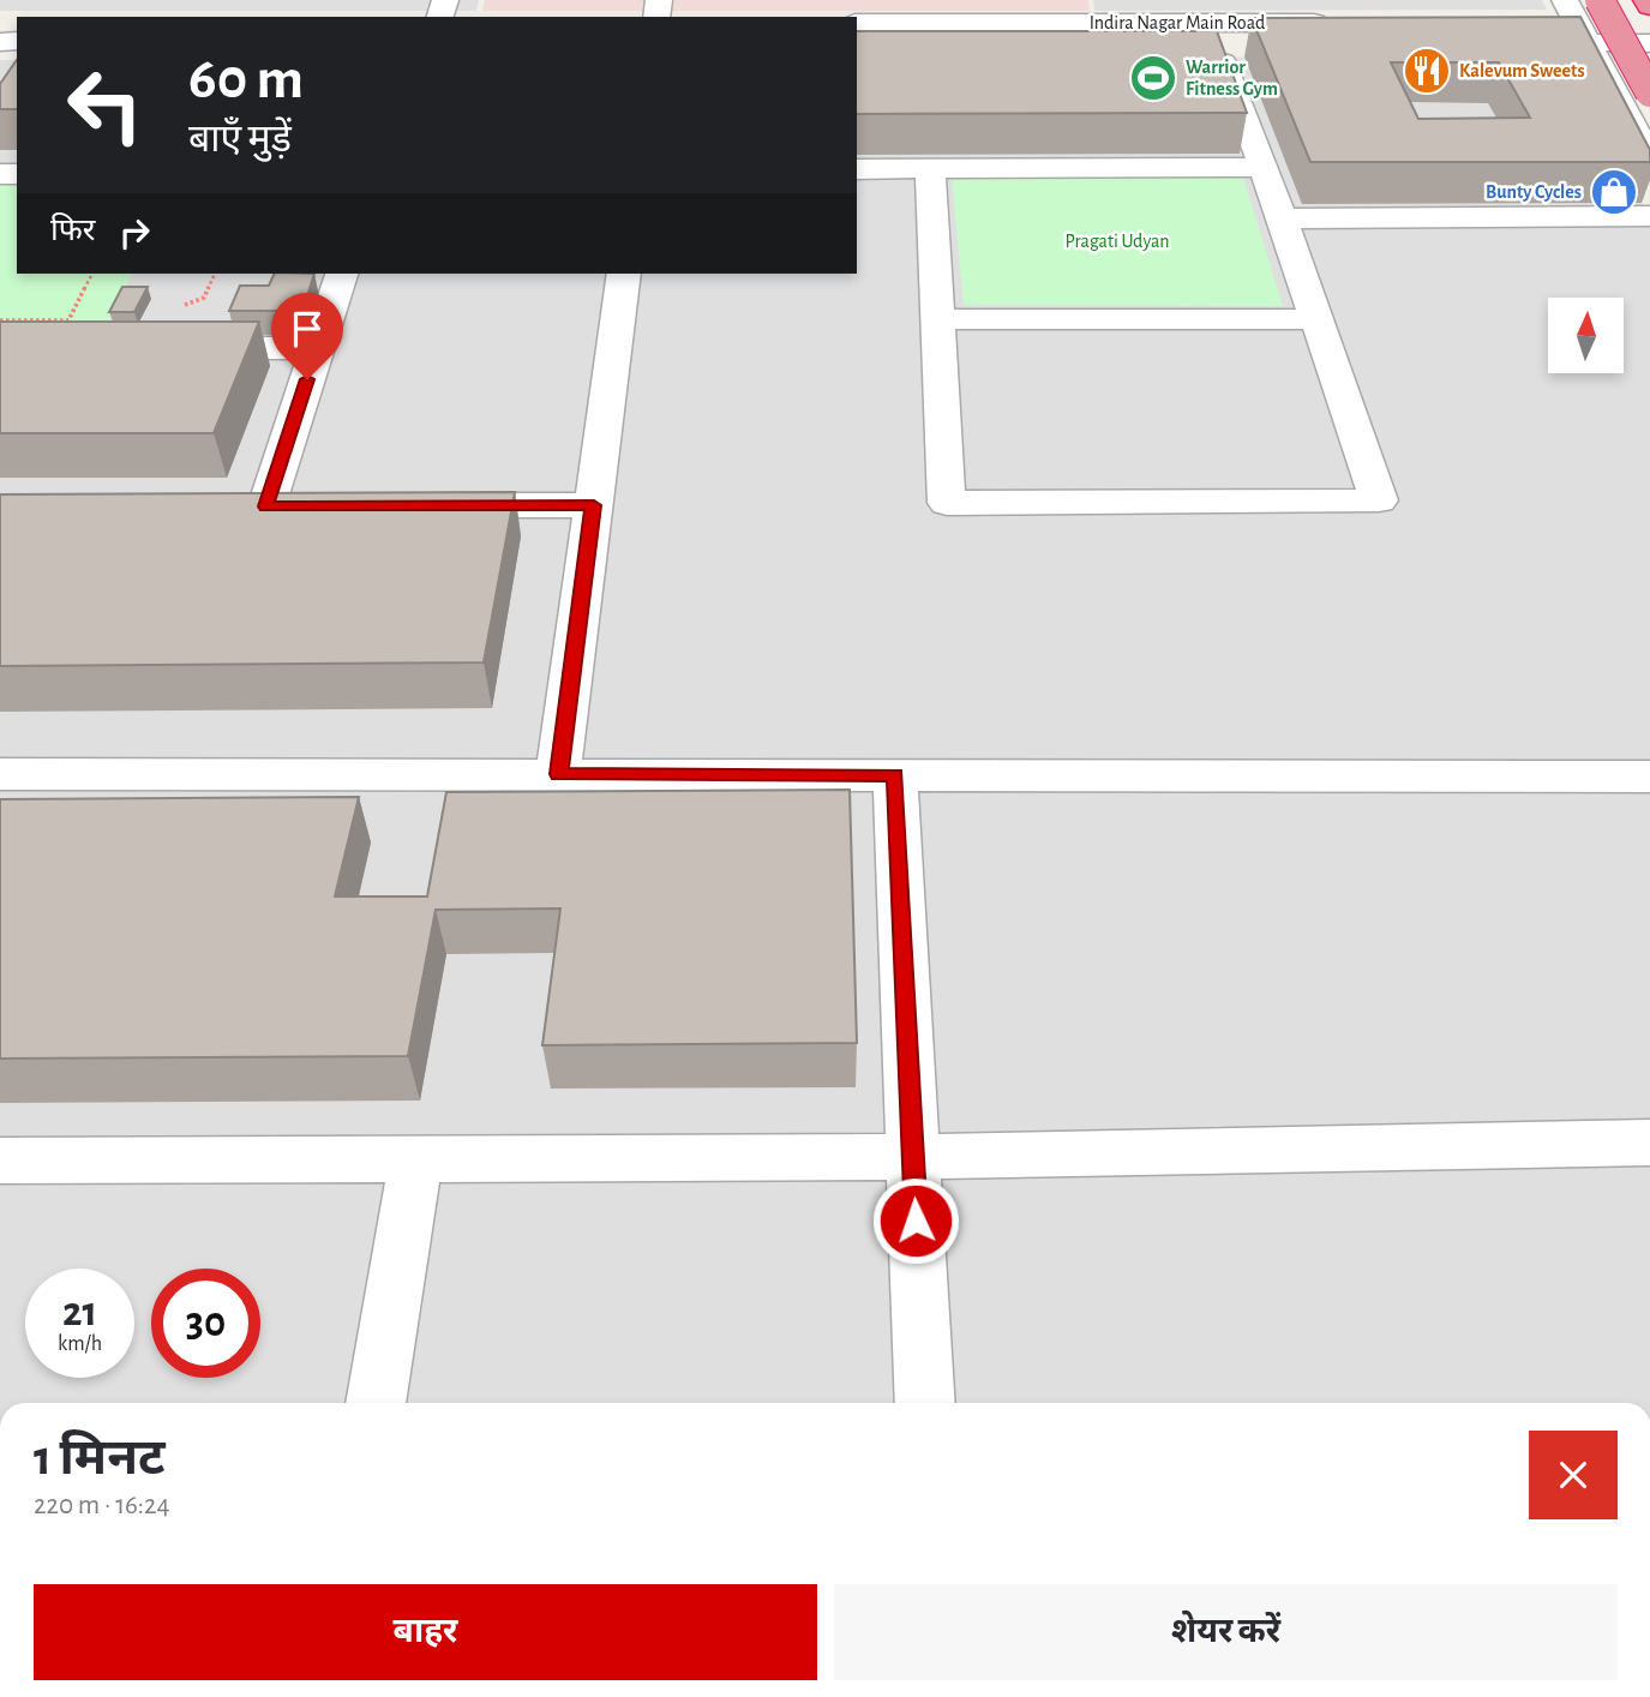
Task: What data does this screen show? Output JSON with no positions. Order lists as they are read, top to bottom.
{
  "streets": {
    "street": ["Indira Nagar Main Road"]
  },
  "parks": ["Pragati Udyan"],
  "places": {
    "restaurant": ["Kalevum Sweets"],
    "sports": ["Warrior Fitness Gym"],
    "shop": ["Bunty Cycles"]
  },
  "north": "top",
  "page": {
    "turn": ["60 m", "बाएँ मुड़ें"],
    "then": "फिर",
    "speed": "21 km/h",
    "limit": "30",
    "heading": ["1 मिनट", "220 m · 16:24"],
    "buttons": ["बाहर", "शेयर करें"]
  }
}
